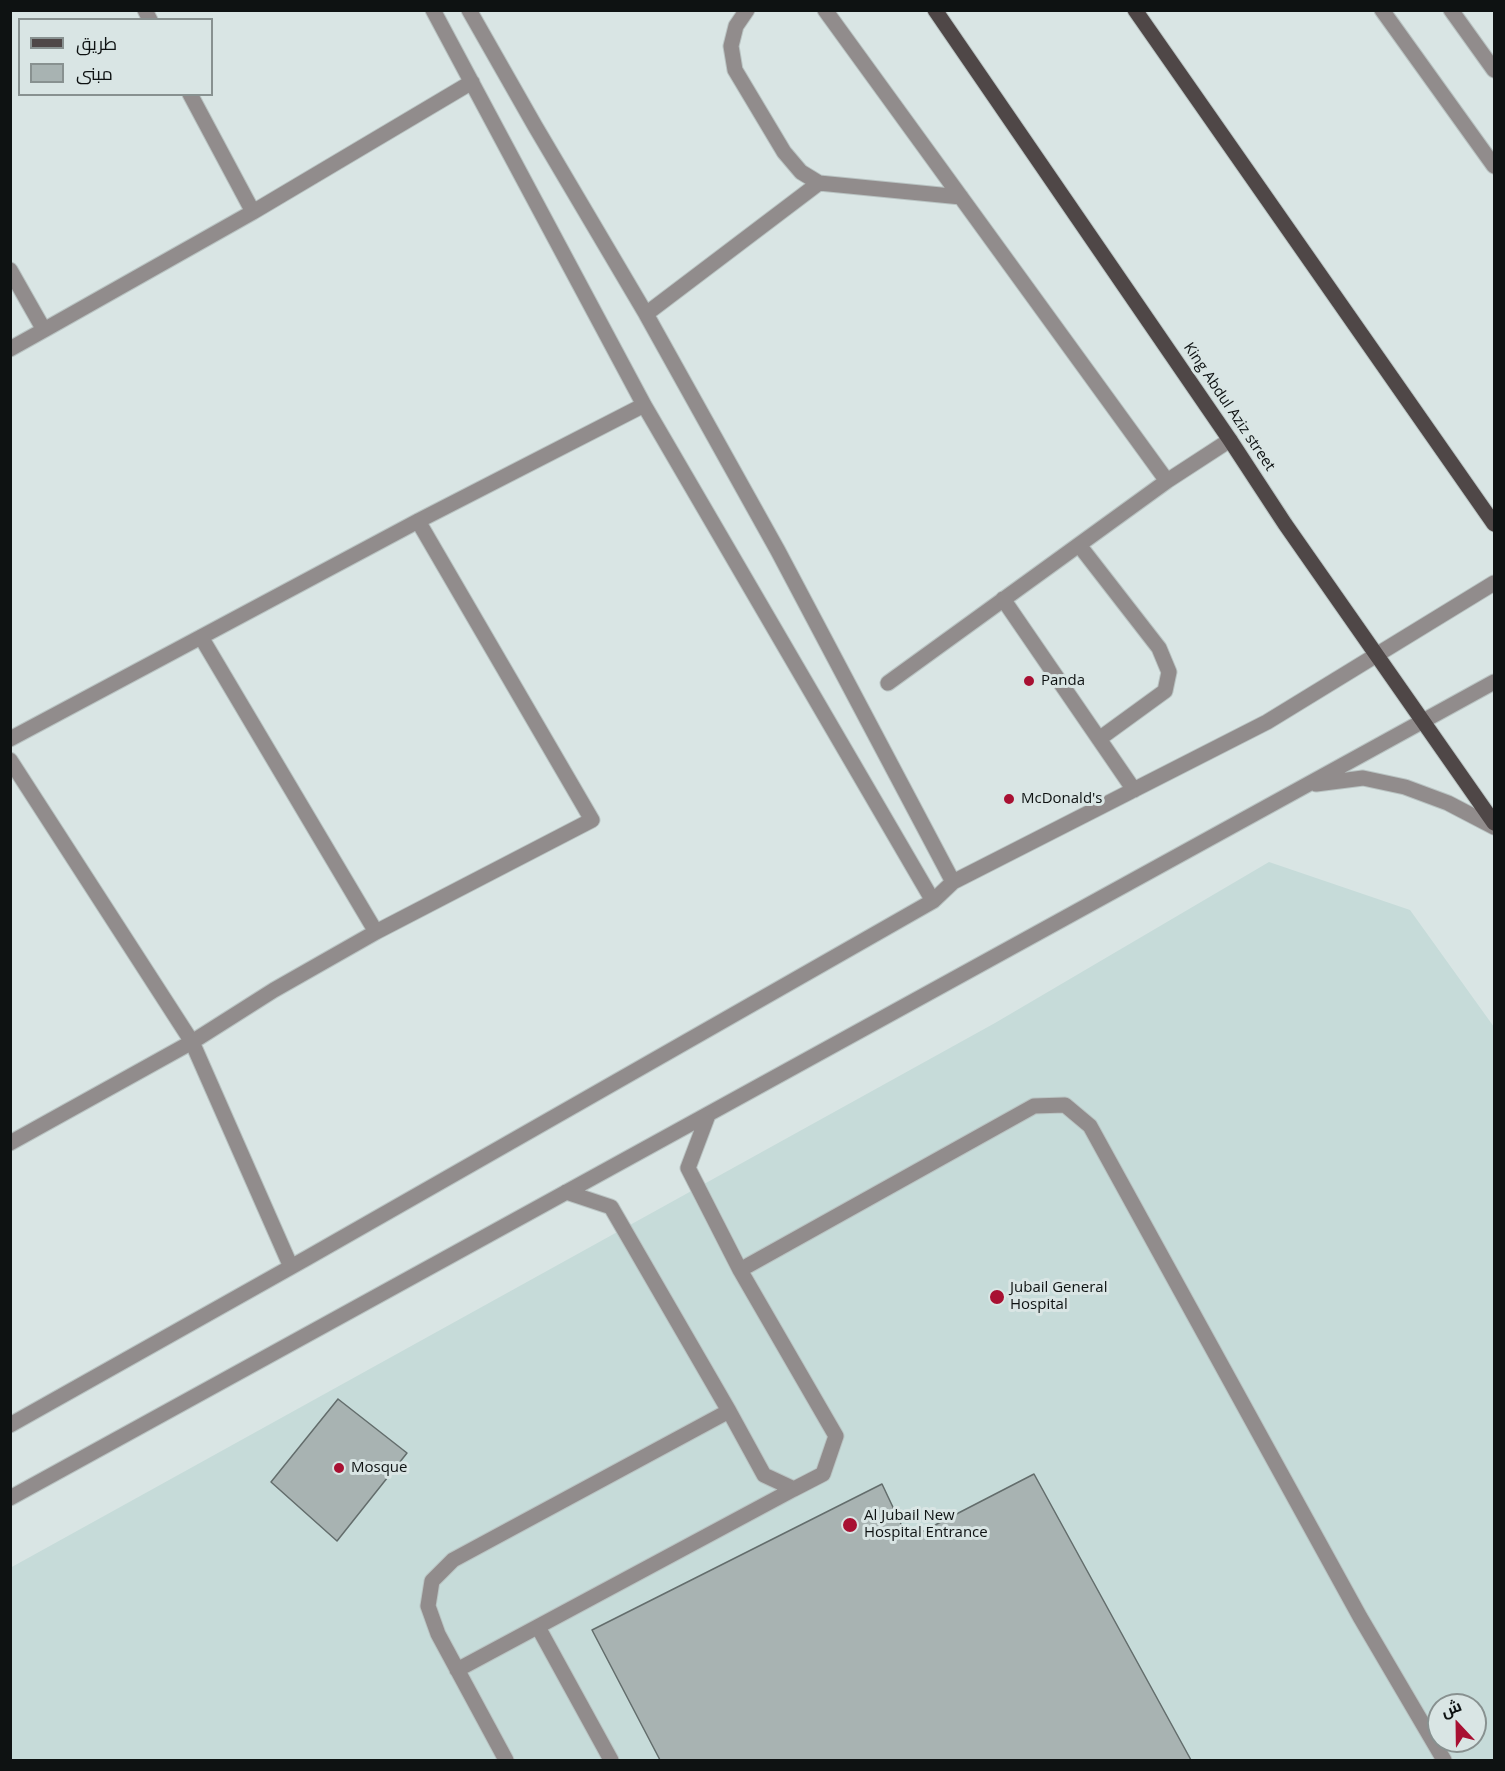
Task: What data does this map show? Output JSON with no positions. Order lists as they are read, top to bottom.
{
  "streets": {
    "main road": ["King Abdul Aziz street"]
  },
  "places": [
    "Panda",
    "McDonald's",
    "Jubail General Hospital",
    "Mosque",
    "Al Jubail New Hospital Entrance"
  ],
  "legend": ["طريق", "مبنى"],
  "north": "top"
}
